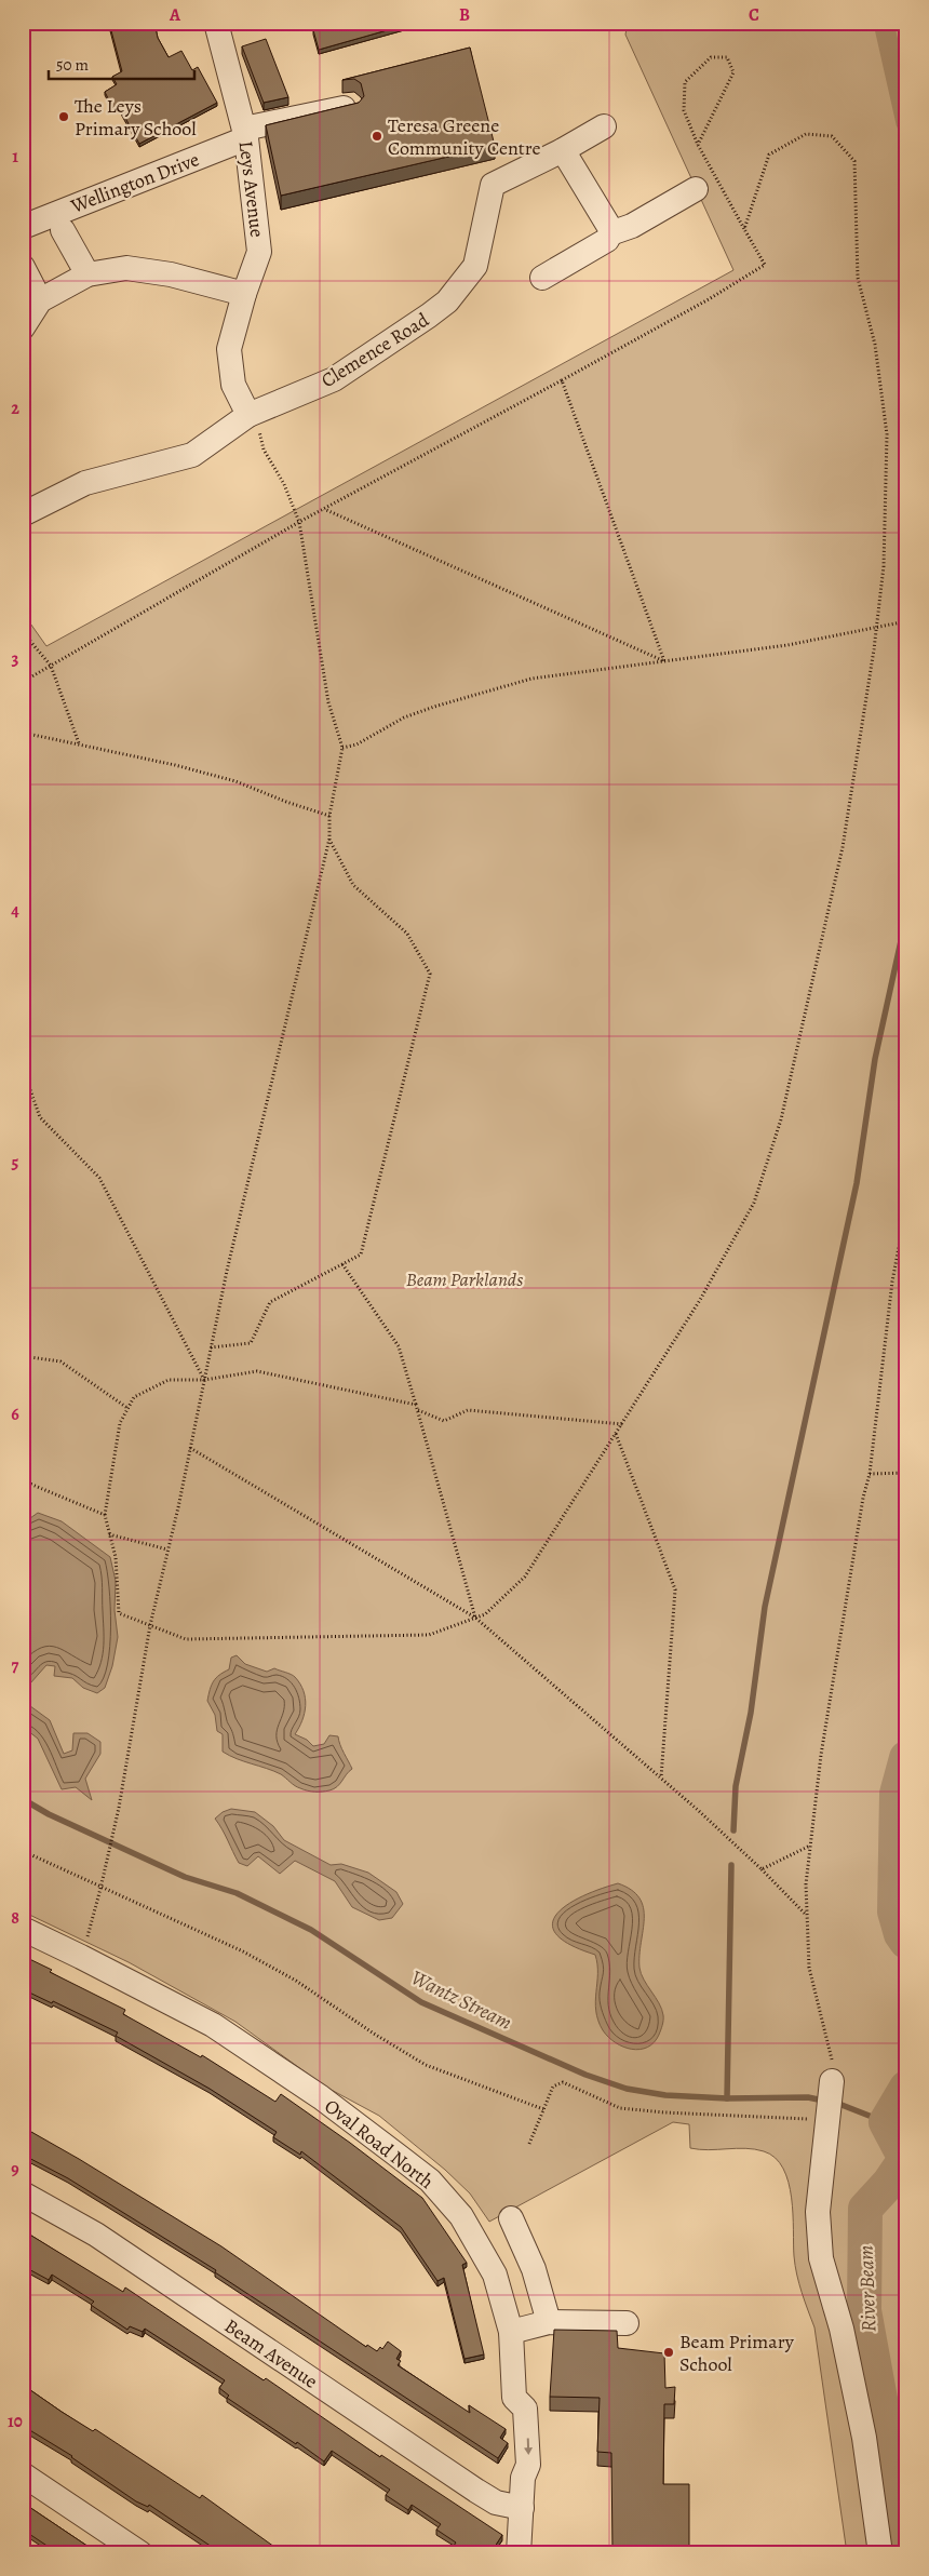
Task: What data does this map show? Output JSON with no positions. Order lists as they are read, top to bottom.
{
  "streets": {
    "street": [
      "Wellington Drive",
      "Leys Avenue",
      "Clemence Road",
      "Oval Road North",
      "Beam Avenue"
    ]
  },
  "crossings": [
    ["Wellington Drive", "Leys Avenue"],
    ["Leys Avenue", "Clemence Road"],
    ["Oval Road North", "Beam Avenue"]
  ],
  "water": ["Wantz Stream", "River Beam"],
  "parks": ["Beam Parklands"],
  "places": ["The Leys Primary School", "Teresa Greene Community Centre", "Beam Primary School"],
  "scale_bar": "50 m",
  "grid": {
    "columns": ["A", "B", "C"],
    "rows": [
      "1",
      "2",
      "3",
      "4",
      "5",
      "6",
      "7",
      "8",
      "9",
      "10"
    ]
  }
}
